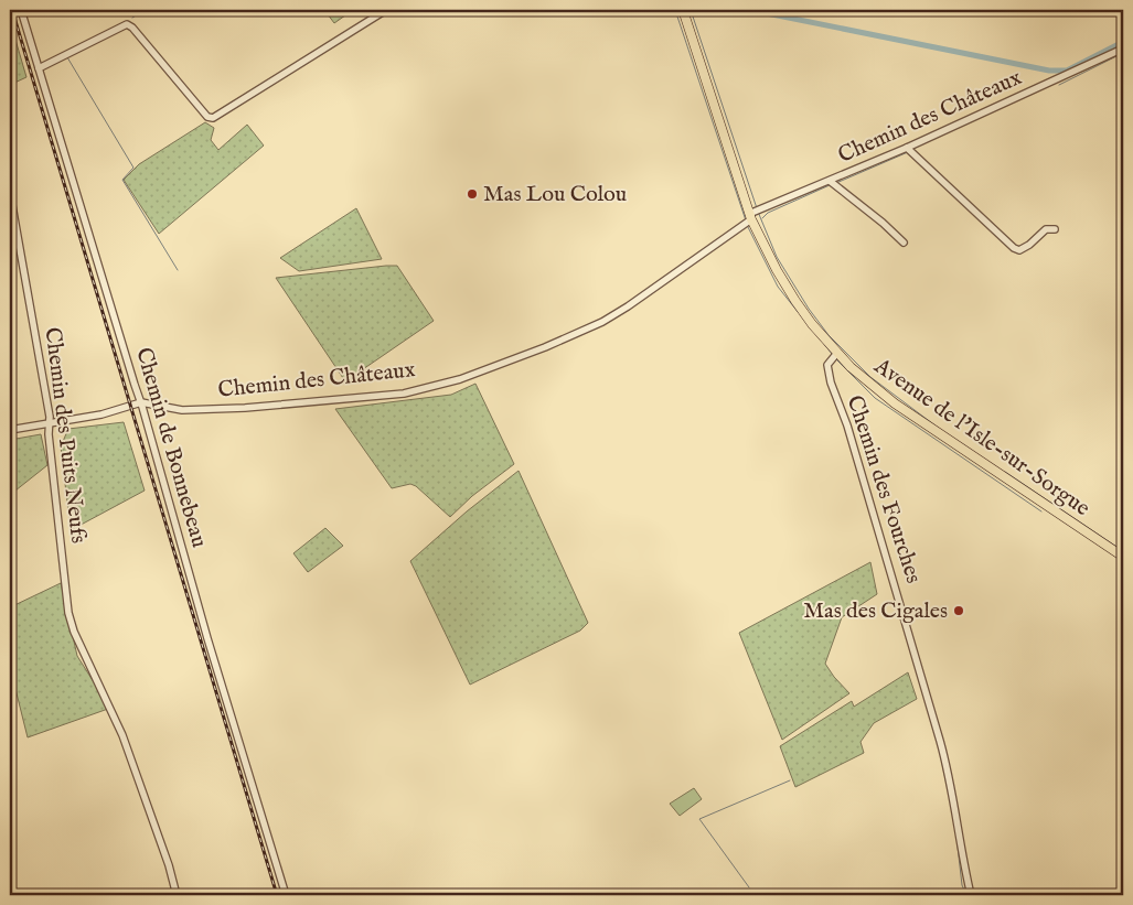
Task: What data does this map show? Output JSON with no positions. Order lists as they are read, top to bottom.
{
  "streets": {
    "main road": ["Avenue de l'Isle-sur-Sorgue"],
    "street": [
      "Chemin des Châteaux",
      "Chemin des Puits Neufs",
      "Chemin de Bonnebeau",
      "Chemin des Fourches"
    ]
  },
  "crossings": [
    ["Chemin des Châteaux", "Chemin des Puits Neufs"],
    ["Chemin des Châteaux", "Avenue de l'Isle-sur-Sorgue"],
    ["Chemin des Châteaux", "Chemin de Bonnebeau"],
    ["Avenue de l'Isle-sur-Sorgue", "Chemin des Fourches"]
  ],
  "places": ["Mas Lou Colou", "Mas des Cigales"]
}
